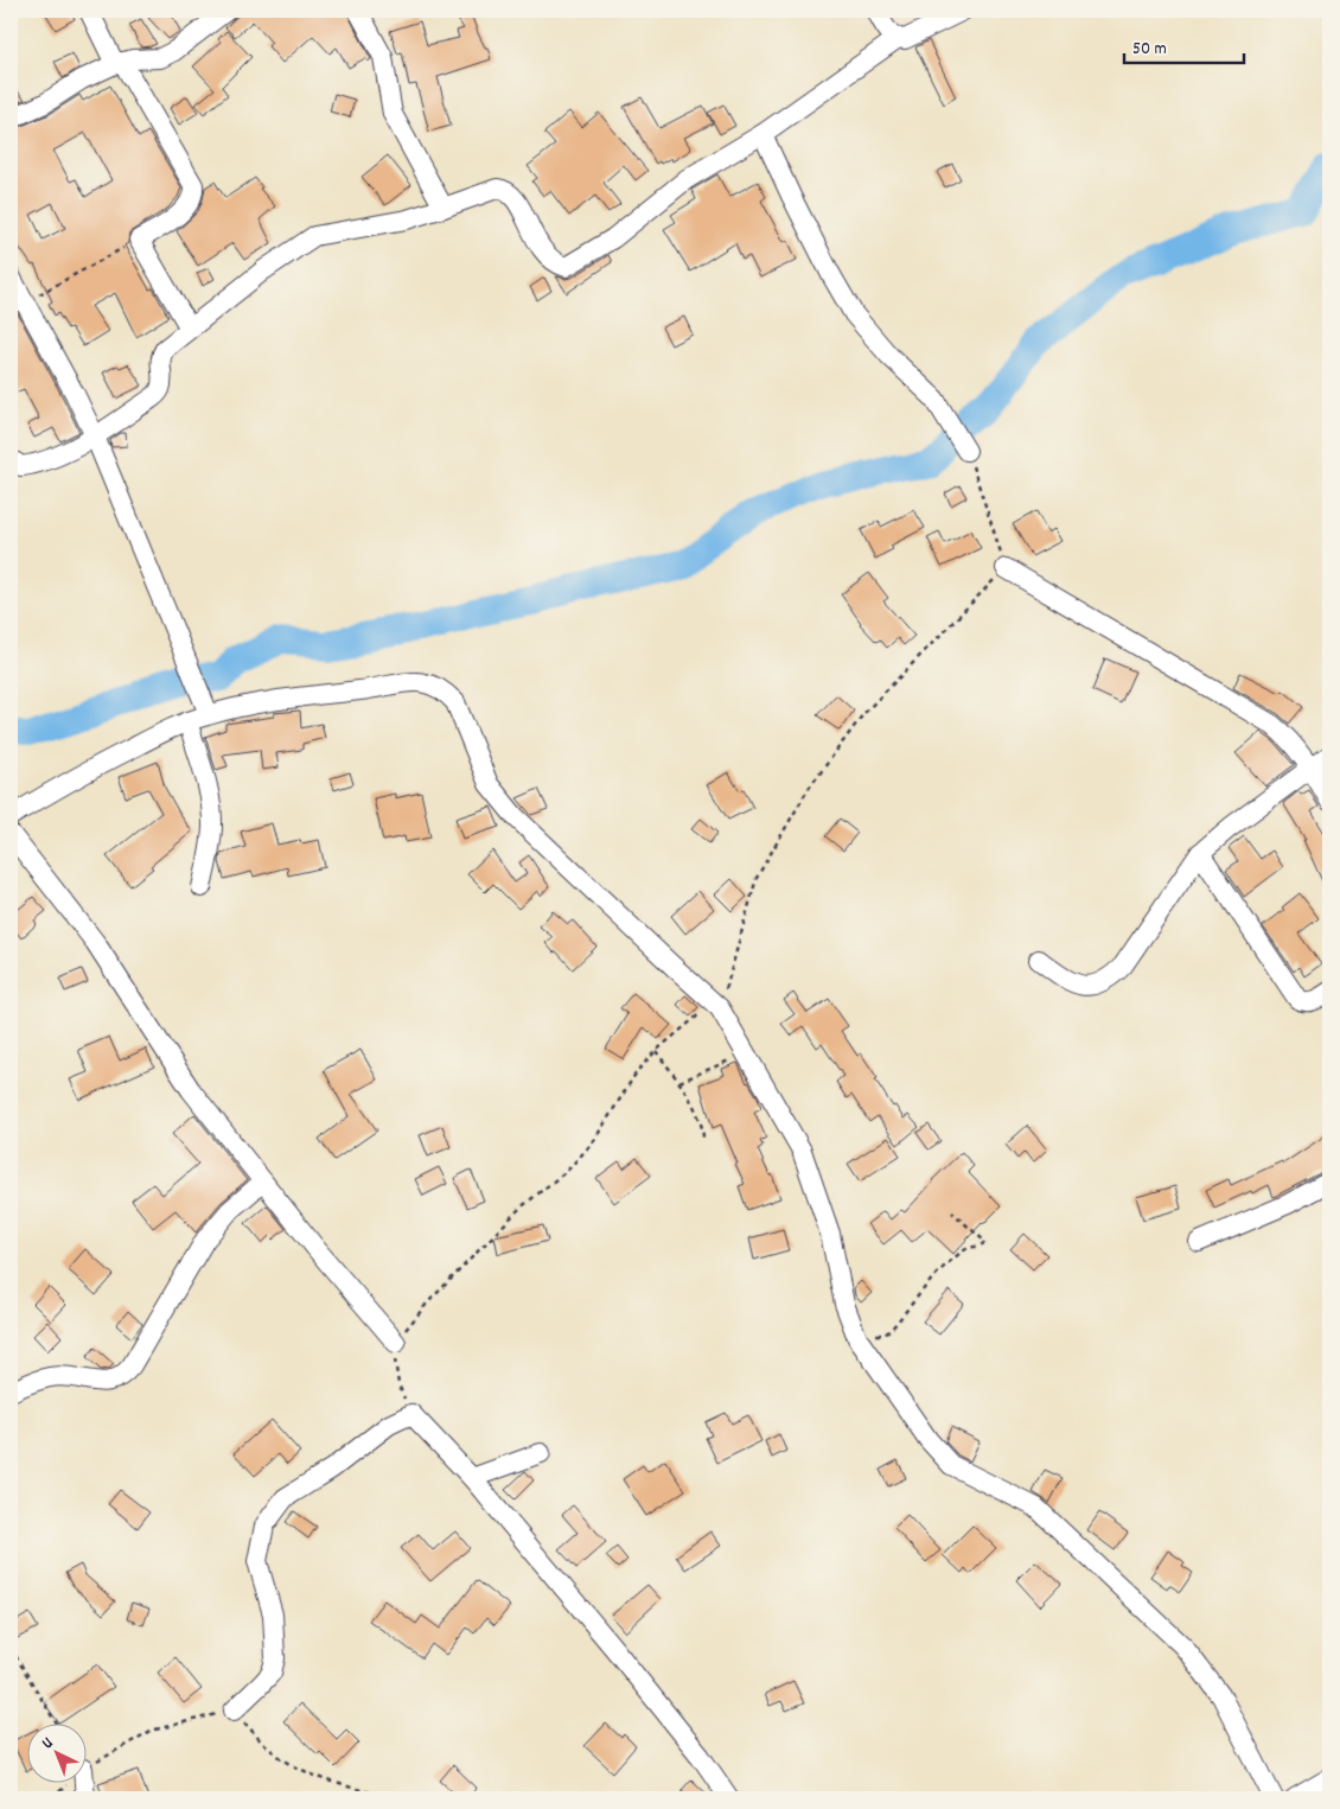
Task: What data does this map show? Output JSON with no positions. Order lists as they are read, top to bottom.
{
  "scale_bar": "50 m",
  "north": "top left"
}
